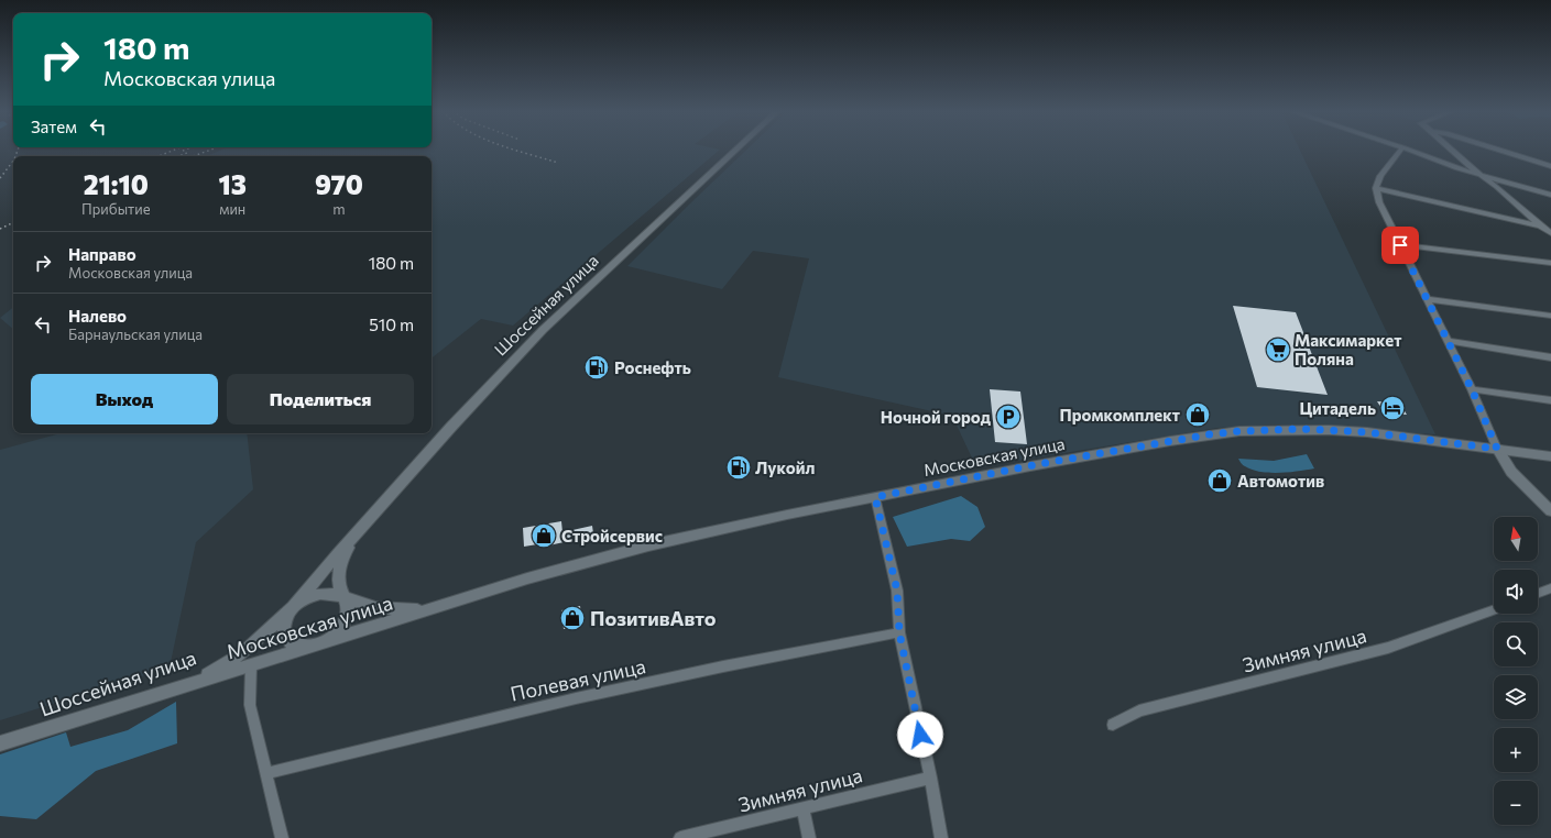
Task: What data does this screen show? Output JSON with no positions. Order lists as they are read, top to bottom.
{
  "streets": {
    "main road": ["Шоссейная улица", "Московская улица"],
    "street": ["Зимняя улица", "Полевая улица"]
  },
  "crossings": [
    ["Шоссейная улица", "Московская улица"]
  ],
  "places": {
    "supermarket": ["Максимаркет Поляна"],
    "fuel station": ["Роснефть", "Лукойл"],
    "hotel": ["Цитадель"],
    "shop": [
      "Промкомплект",
      "Автомотив",
      "Стройсервис",
      "ПозитивАвто"
    ],
    "parking": ["Ночной город"]
  },
  "north": "top",
  "page": {
    "turn": ["180 m", "Московская улица"],
    "then": "Затем",
    "eta": [
      "21:10",
      "Прибытие",
      "13",
      "мин",
      "970",
      "m"
    ],
    "list": [
      {
        "name": "Направо",
        "note": "Московская улица",
        "value": "180 m"
      },
      {
        "name": "Налево",
        "note": "Барнаульская улица",
        "value": "510 m"
      }
    ],
    "buttons": ["Выход", "Поделиться"],
    "map_buttons": ["+", "−"]
  }
}
